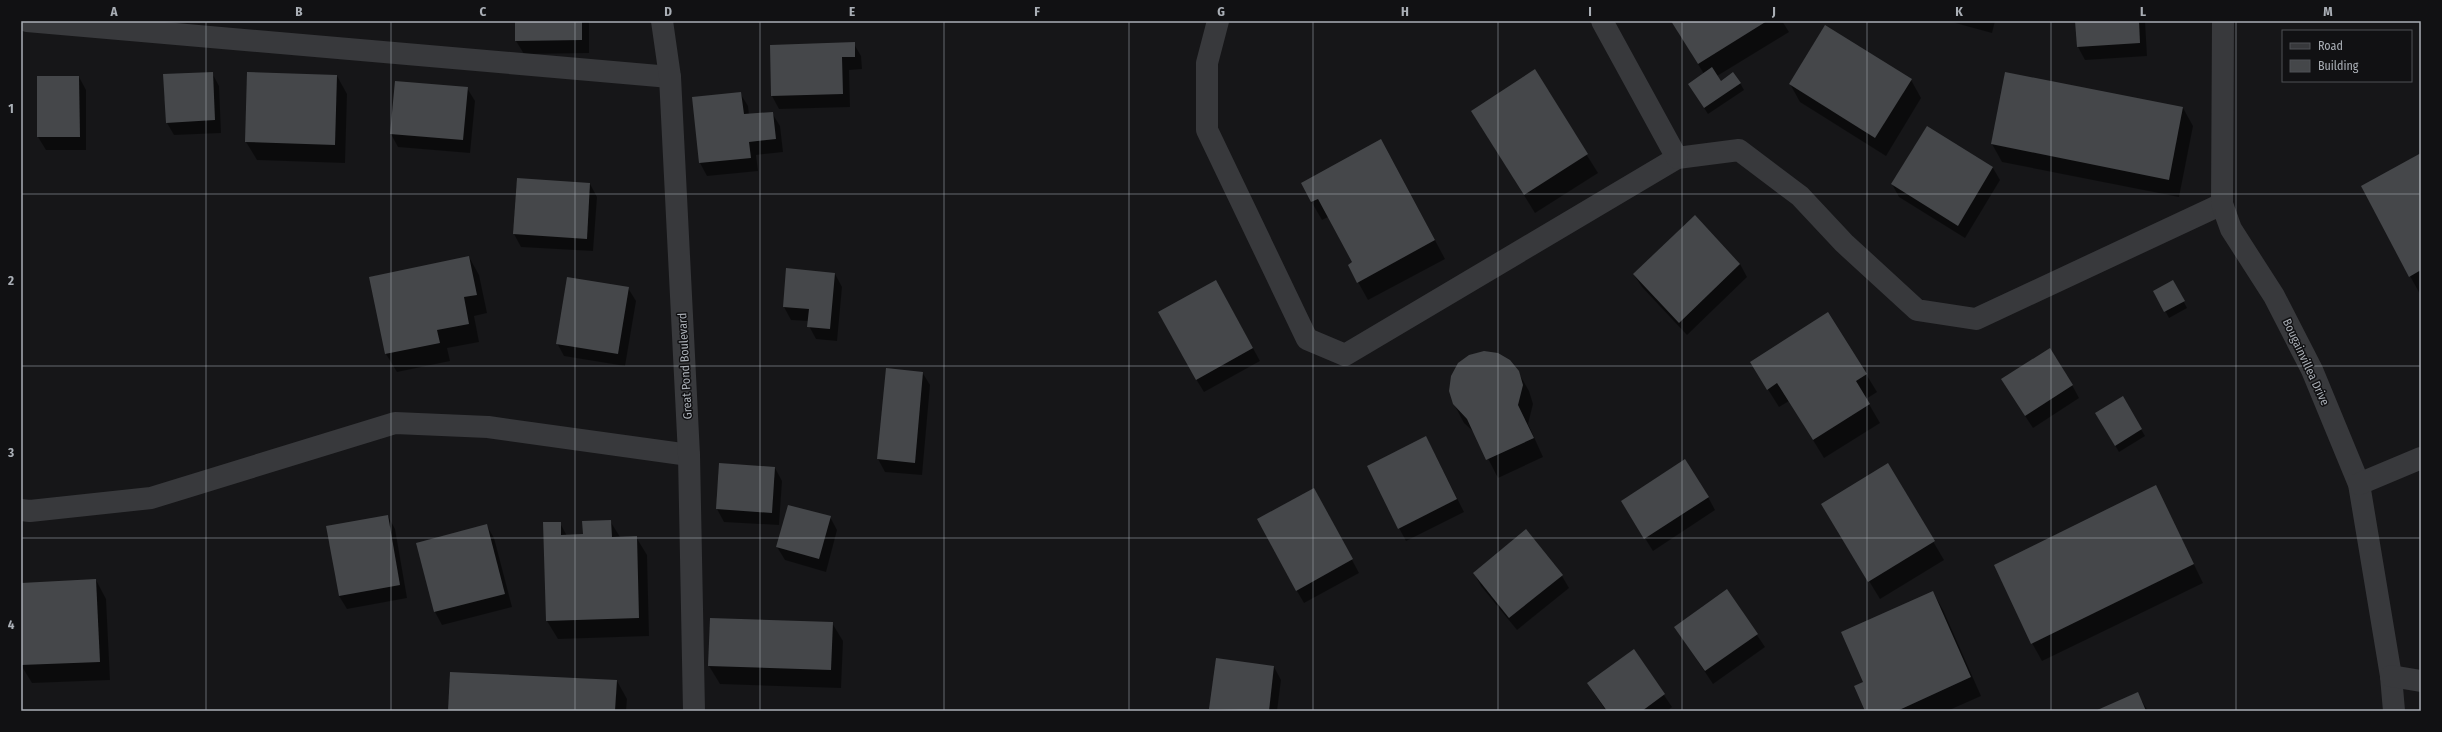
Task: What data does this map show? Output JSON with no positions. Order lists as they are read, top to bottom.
{
  "streets": {
    "street": ["Bougainvillea Drive", "Great Pond Boulevard"]
  },
  "legend": ["Road", "Building"],
  "grid": {
    "columns": [
      "A",
      "B",
      "C",
      "D",
      "E",
      "F",
      "G",
      "H",
      "I",
      "J",
      "K",
      "L",
      "M"
    ],
    "rows": [
      "1",
      "2",
      "3",
      "4"
    ]
  }
}
